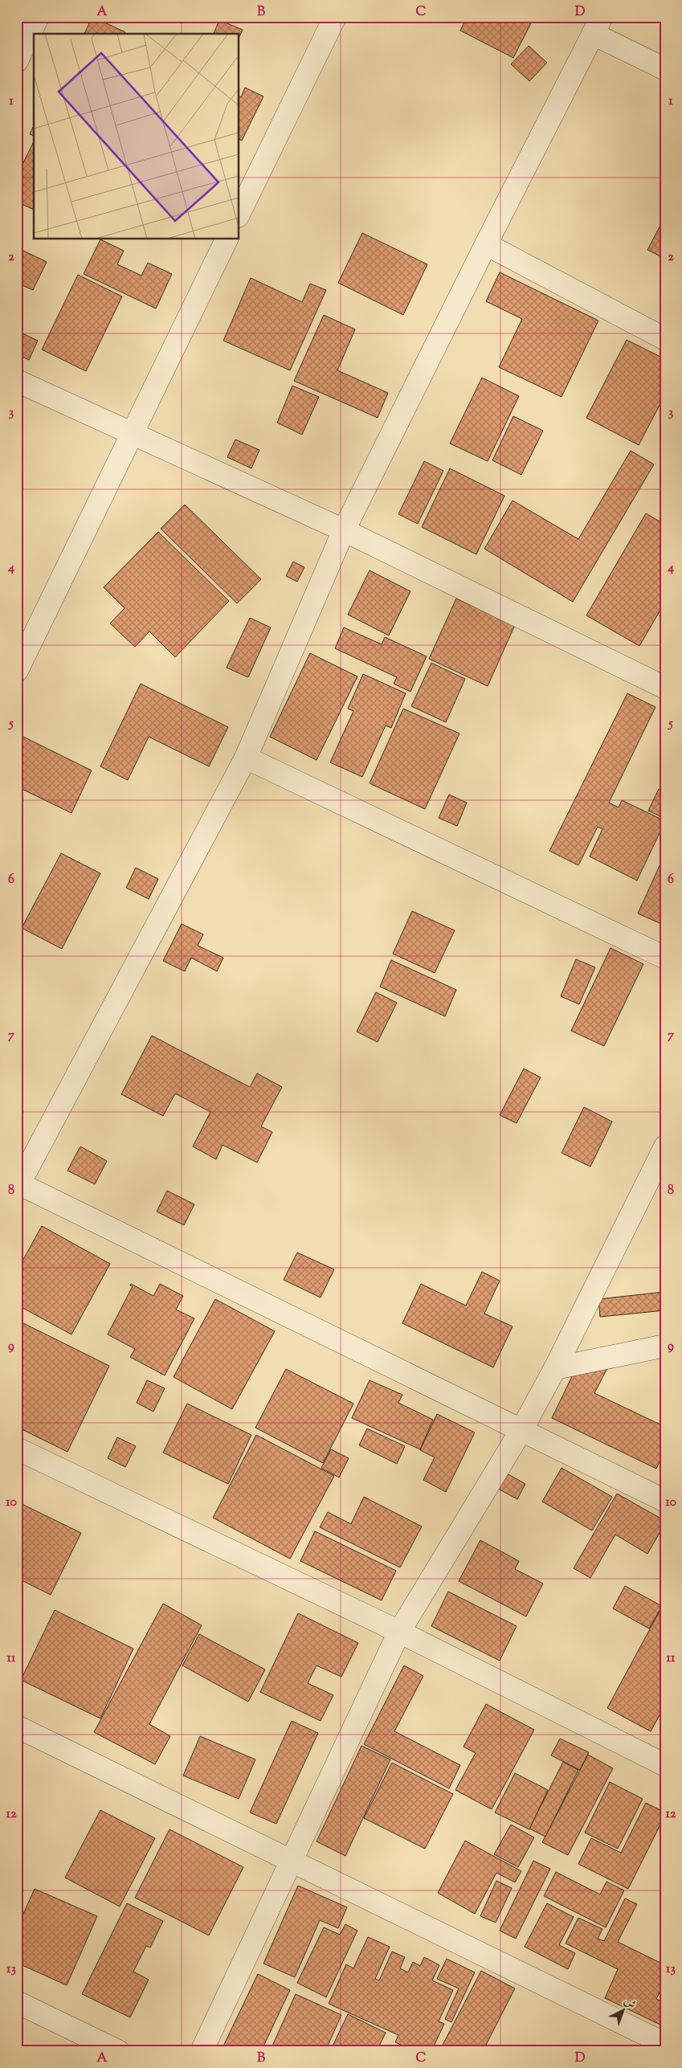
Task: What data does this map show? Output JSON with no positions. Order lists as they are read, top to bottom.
{
  "north": "top right",
  "grid": {
    "columns": [
      "A",
      "B",
      "C",
      "D"
    ],
    "rows": [
      "1",
      "2",
      "3",
      "4",
      "5",
      "6",
      "7",
      "8",
      "9",
      "10",
      "11",
      "12",
      "13"
    ]
  }
}
